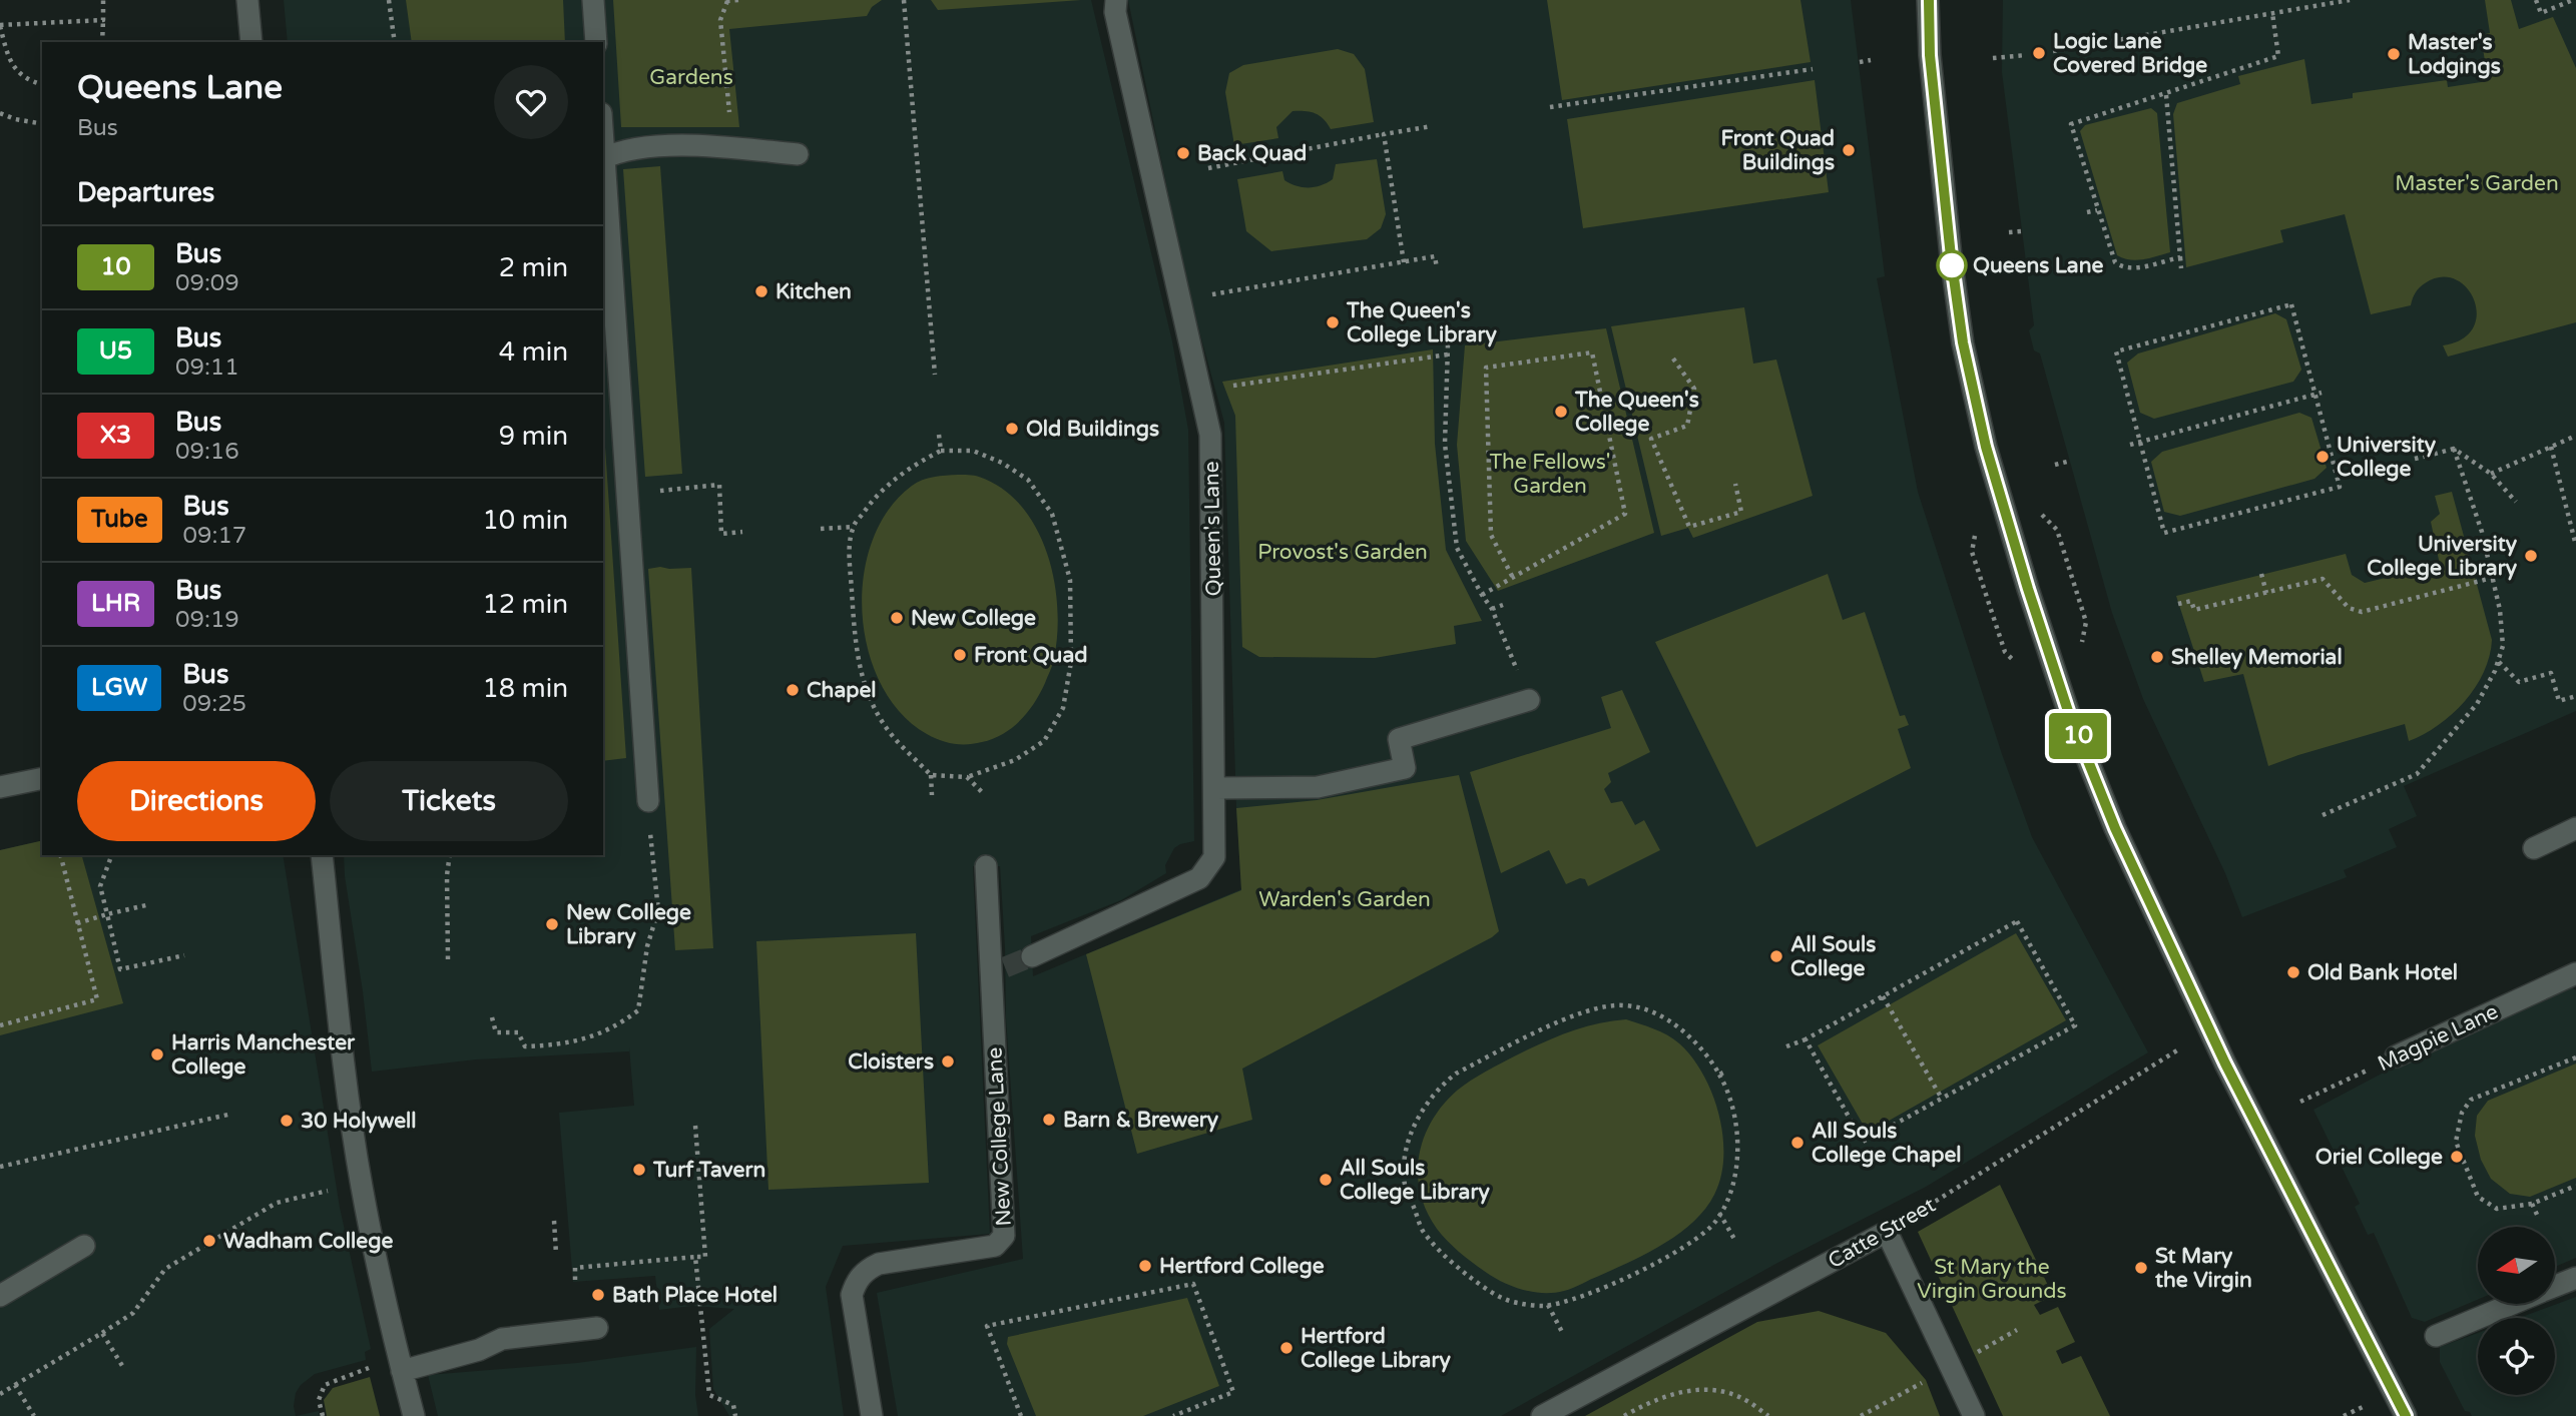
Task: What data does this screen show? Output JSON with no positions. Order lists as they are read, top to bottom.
{
  "streets": {
    "street": [
      "Queen's Lane",
      "Magpie Lane",
      "New College Lane",
      "Catte Street"
    ]
  },
  "parks": [
    "Gardens",
    "Master's Garden",
    "The Fellows' Garden",
    "Provost's Garden",
    "Warden's Garden",
    "St Mary the Virgin Grounds"
  ],
  "places": [
    "Logic Lane Covered Bridge",
    "Master's Lodgings",
    "Front Quad Buildings",
    "Back Quad",
    "Queens Lane",
    "Kitchen",
    "The Queen's College Library",
    "The Queen's College",
    "Old Buildings",
    "University College",
    "University College Library",
    "New College",
    "Front Quad",
    "Shelley Memorial",
    "Chapel",
    "New College Library",
    "All Souls College",
    "Old Bank Hotel",
    "Harris Manchester College",
    "Cloisters",
    "Barn & Brewery",
    "30 Holywell",
    "All Souls College Chapel",
    "Oriel College",
    "Turf Tavern",
    "All Souls College Library",
    "Wadham College",
    "Hertford College",
    "St Mary the Virgin",
    "Bath Place Hotel",
    "Hertford College Library"
  ],
  "lines": ["bus line 10"],
  "north": "left",
  "page": {
    "on_map": "10",
    "heading": [
      ["Queens Lane", "Bus"],
      "Departures"
    ],
    "list": [
      {
        "mark": "10",
        "name": "Bus",
        "note": "09:09",
        "value": "2 min"
      },
      {
        "mark": "U5",
        "name": "Bus",
        "note": "09:11",
        "value": "4 min"
      },
      {
        "mark": "X3",
        "name": "Bus",
        "note": "09:16",
        "value": "9 min"
      },
      {
        "mark": "Tube",
        "name": "Bus",
        "note": "09:17",
        "value": "10 min"
      },
      {
        "mark": "LHR",
        "name": "Bus",
        "note": "09:19",
        "value": "12 min"
      },
      {
        "mark": "LGW",
        "name": "Bus",
        "note": "09:25",
        "value": "18 min"
      }
    ],
    "buttons": ["Directions", "Tickets"]
  }
}
